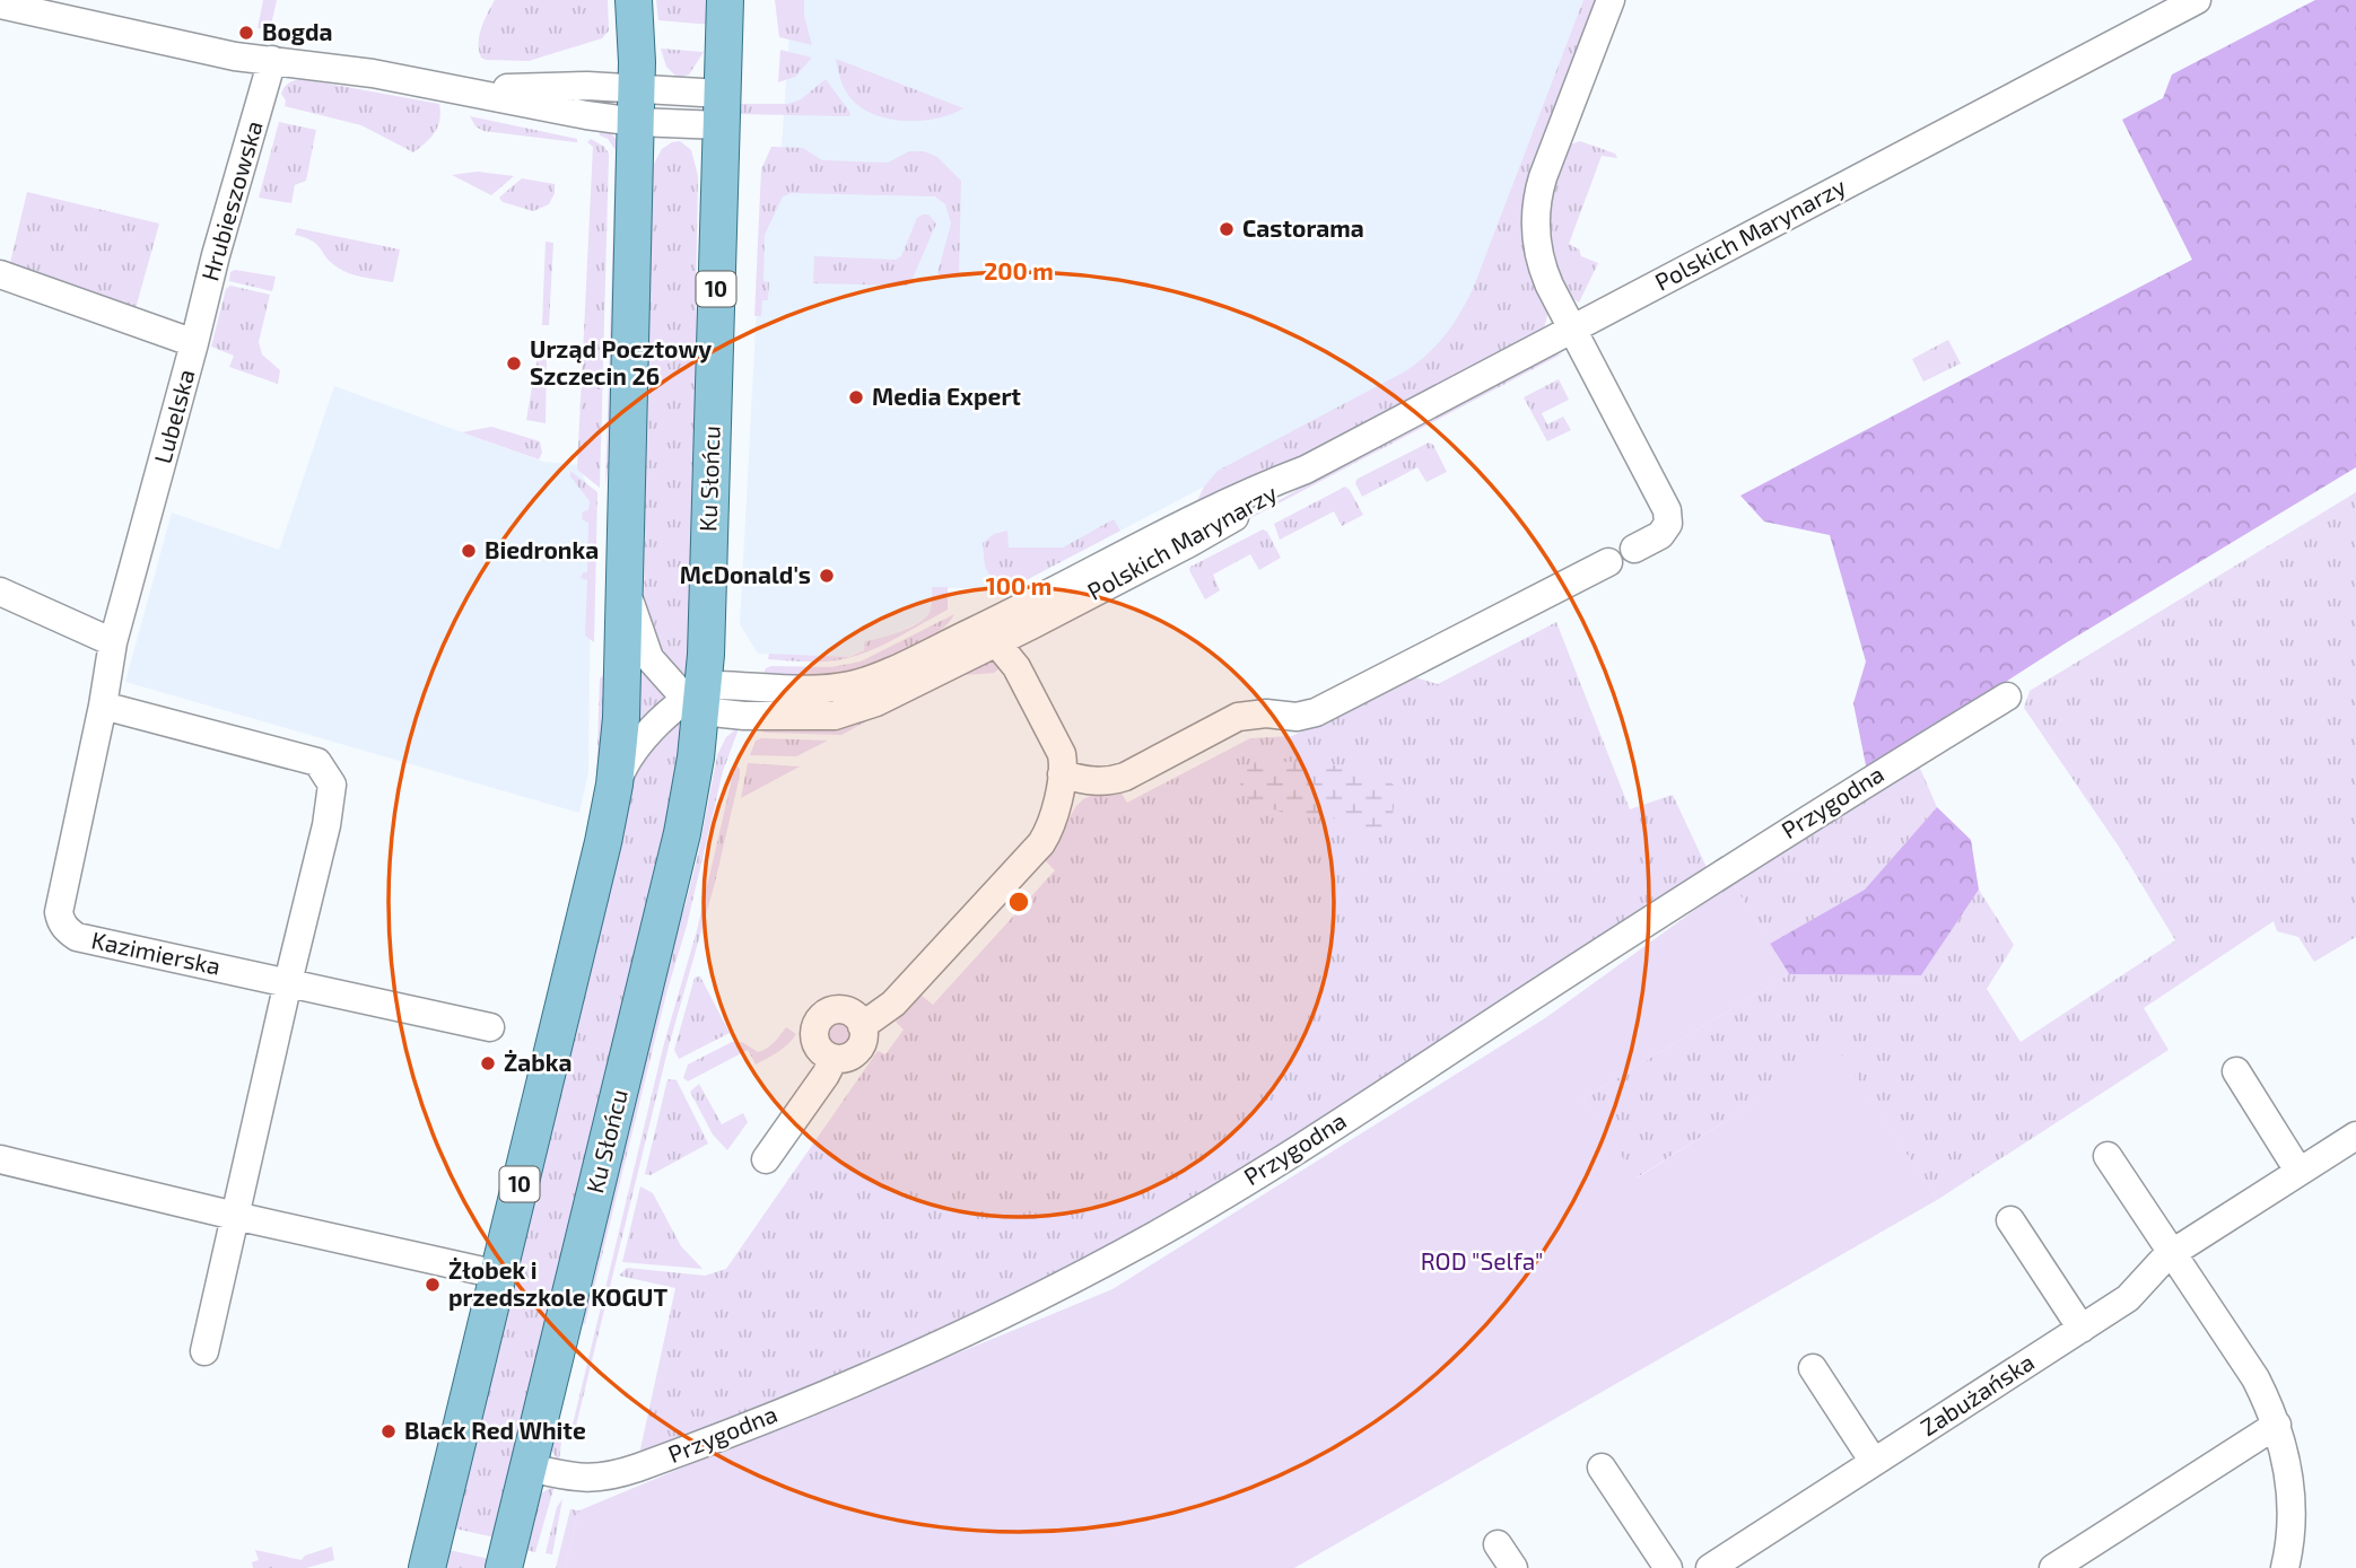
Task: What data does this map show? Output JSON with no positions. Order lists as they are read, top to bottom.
{
  "streets": {
    "main road": ["10", "Ku Słońcu"],
    "street": [
      "Hrubieszowska",
      "Polskich Marynarzy",
      "Lubelska",
      "Przygodna",
      "Kazimierska",
      "Zabużańska"
    ]
  },
  "crossings": [
    ["Hrubieszowska", "Lubelska"],
    ["Polskich Marynarzy", "Ku Słońcu"],
    ["Lubelska", "Kazimierska"],
    ["Ku Słońcu", "Przygodna"]
  ],
  "parks": ["ROD \"Selfa\""],
  "places": [
    "Bogda",
    "Castorama",
    "Urząd Pocztowy Szczecin 26",
    "Media Expert",
    "Biedronka",
    "McDonald's",
    "Żabka",
    "Żłobek i przedszkole KOGUT",
    "Black Red White"
  ],
  "rings": ["200 m", "100 m"]
}
